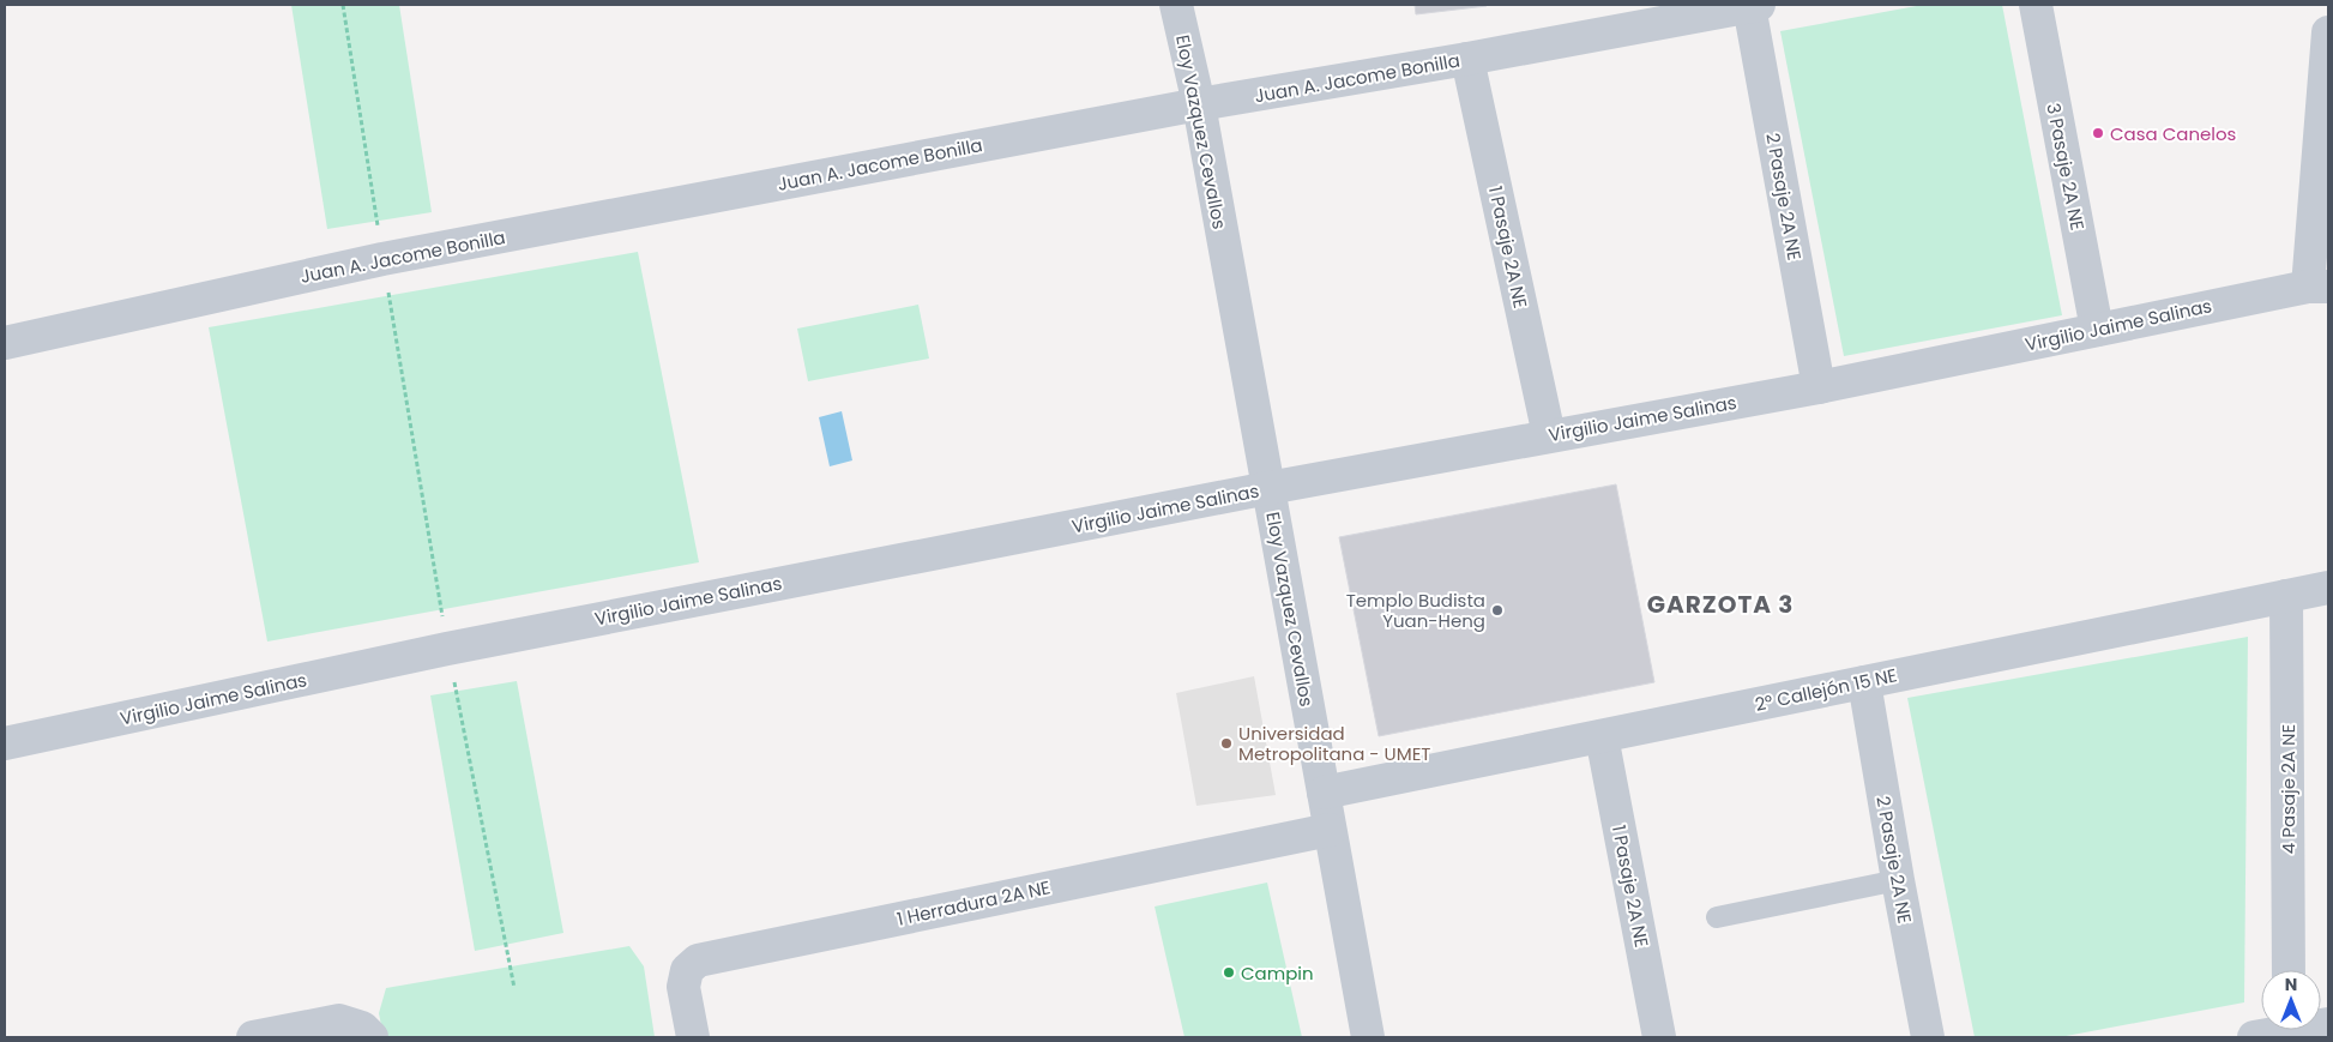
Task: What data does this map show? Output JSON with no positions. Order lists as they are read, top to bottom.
{
  "streets": {
    "street": [
      "Juan A. Jacome Bonilla",
      "Eloy Vazquez Cevallos",
      "3 Pasaje 2A NE",
      "2 Pasaje 2A NE",
      "1 Pasaje 2A NE",
      "Virgilio Jaime Salinas",
      "2° Callejón 15 NE",
      "4 Pasaje 2A NE",
      "1 Herradura 2A NE"
    ]
  },
  "crossings": [
    ["Juan A. Jacome Bonilla", "Eloy Vazquez Cevallos"],
    ["Juan A. Jacome Bonilla", "2 Pasaje 2A NE"],
    ["Juan A. Jacome Bonilla", "1 Pasaje 2A NE"],
    ["Eloy Vazquez Cevallos", "Virgilio Jaime Salinas"],
    ["Eloy Vazquez Cevallos", "2° Callejón 15 NE"],
    ["Eloy Vazquez Cevallos", "1 Herradura 2A NE"],
    ["3 Pasaje 2A NE", "Virgilio Jaime Salinas"],
    ["2 Pasaje 2A NE", "Virgilio Jaime Salinas"],
    ["2 Pasaje 2A NE", "2° Callejón 15 NE"],
    ["1 Pasaje 2A NE", "Virgilio Jaime Salinas"],
    ["1 Pasaje 2A NE", "2° Callejón 15 NE"],
    ["2° Callejón 15 NE", "4 Pasaje 2A NE"]
  ],
  "districts": ["GARZOTA 3"],
  "places": [
    "Casa Canelos",
    "Templo Budista Yuan-Heng",
    "Universidad Metropolitana - UMET",
    "Campin"
  ],
  "north": "top"
}
